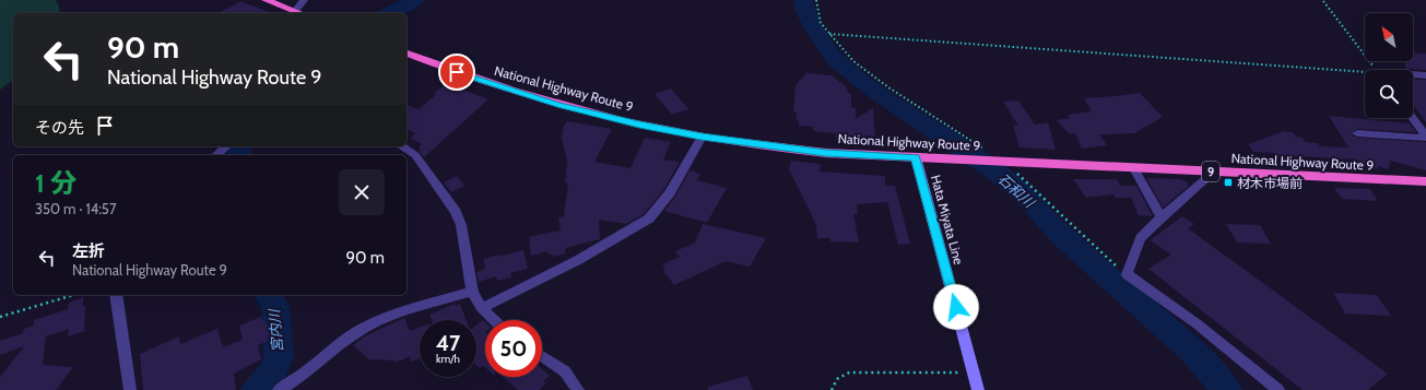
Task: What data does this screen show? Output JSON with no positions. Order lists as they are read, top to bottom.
{
  "streets": {
    "highway": ["National Highway Route 9", "9"],
    "main road": ["Hata Miyata Line"]
  },
  "crossings": [
    ["National Highway Route 9", "Hata Miyata Line"]
  ],
  "water": ["石和川", "宮内川"],
  "places": {
    "transit": ["材木市場前"]
  },
  "north": "top left",
  "page": {
    "turn": ["90 m", "National Highway Route 9"],
    "then": "その先",
    "heading": ["1 分", "350 m · 14:57"],
    "list": [
      {
        "name": "左折",
        "note": "National Highway Route 9",
        "value": "90 m"
      }
    ],
    "speed": "47 km/h",
    "limit": "50"
  }
}
